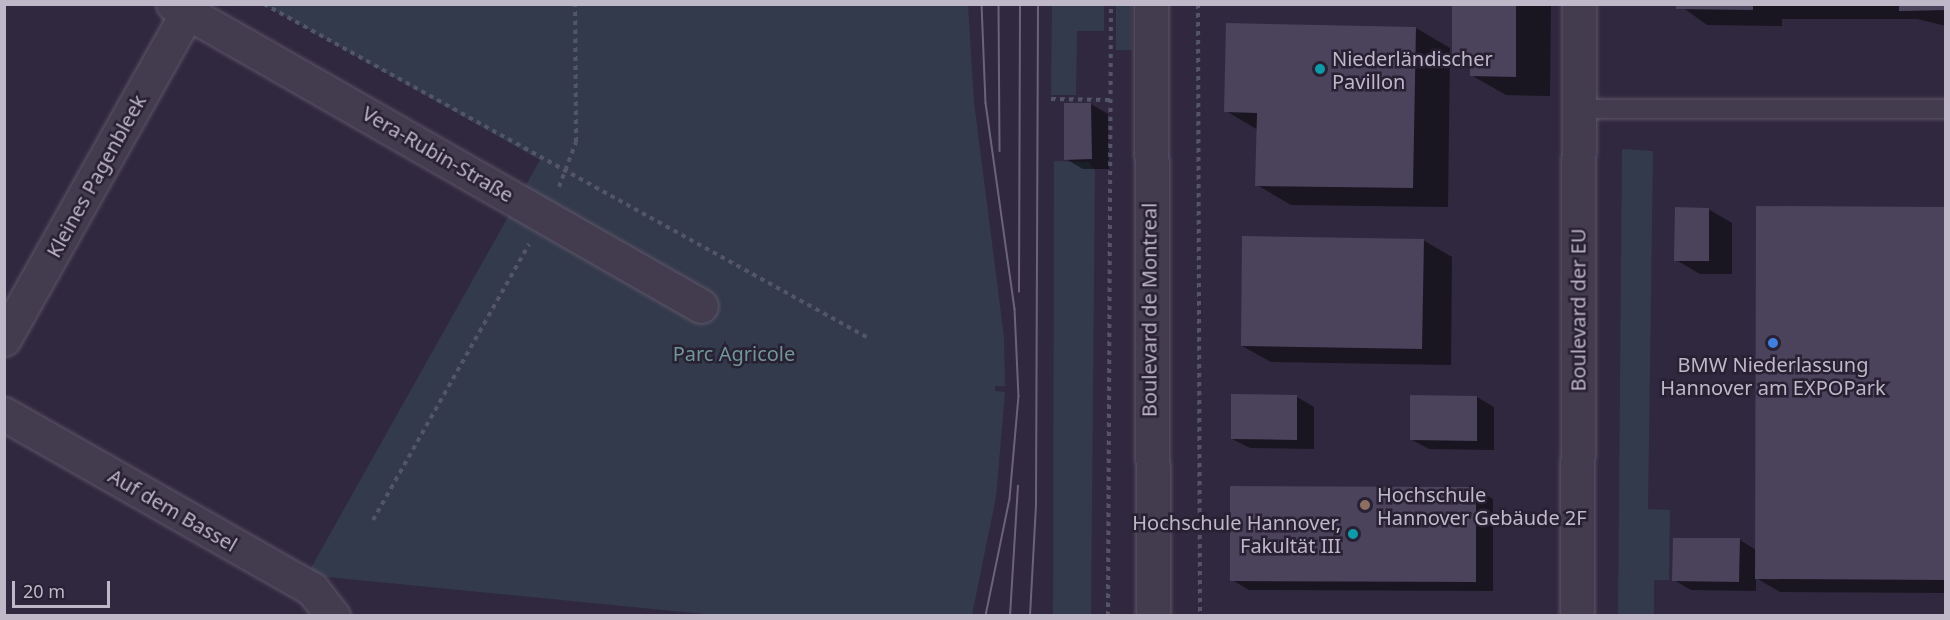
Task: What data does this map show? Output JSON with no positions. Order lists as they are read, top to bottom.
{
  "streets": {
    "street": [
      "Vera-Rubin-Straße",
      "Kleines Pagenbleek",
      "Boulevard de Montreal",
      "Boulevard der EU",
      "Auf dem Bassel"
    ]
  },
  "crossings": [
    ["Vera-Rubin-Straße", "Kleines Pagenbleek"]
  ],
  "parks": ["Parc Agricole"],
  "places": [
    "Niederländischer Pavillon",
    "BMW Niederlassung Hannover am EXPOPark",
    "Hochschule Hannover Gebäude 2F",
    "Hochschule Hannover, Fakultät III"
  ],
  "scale_bar": "20 m"
}
